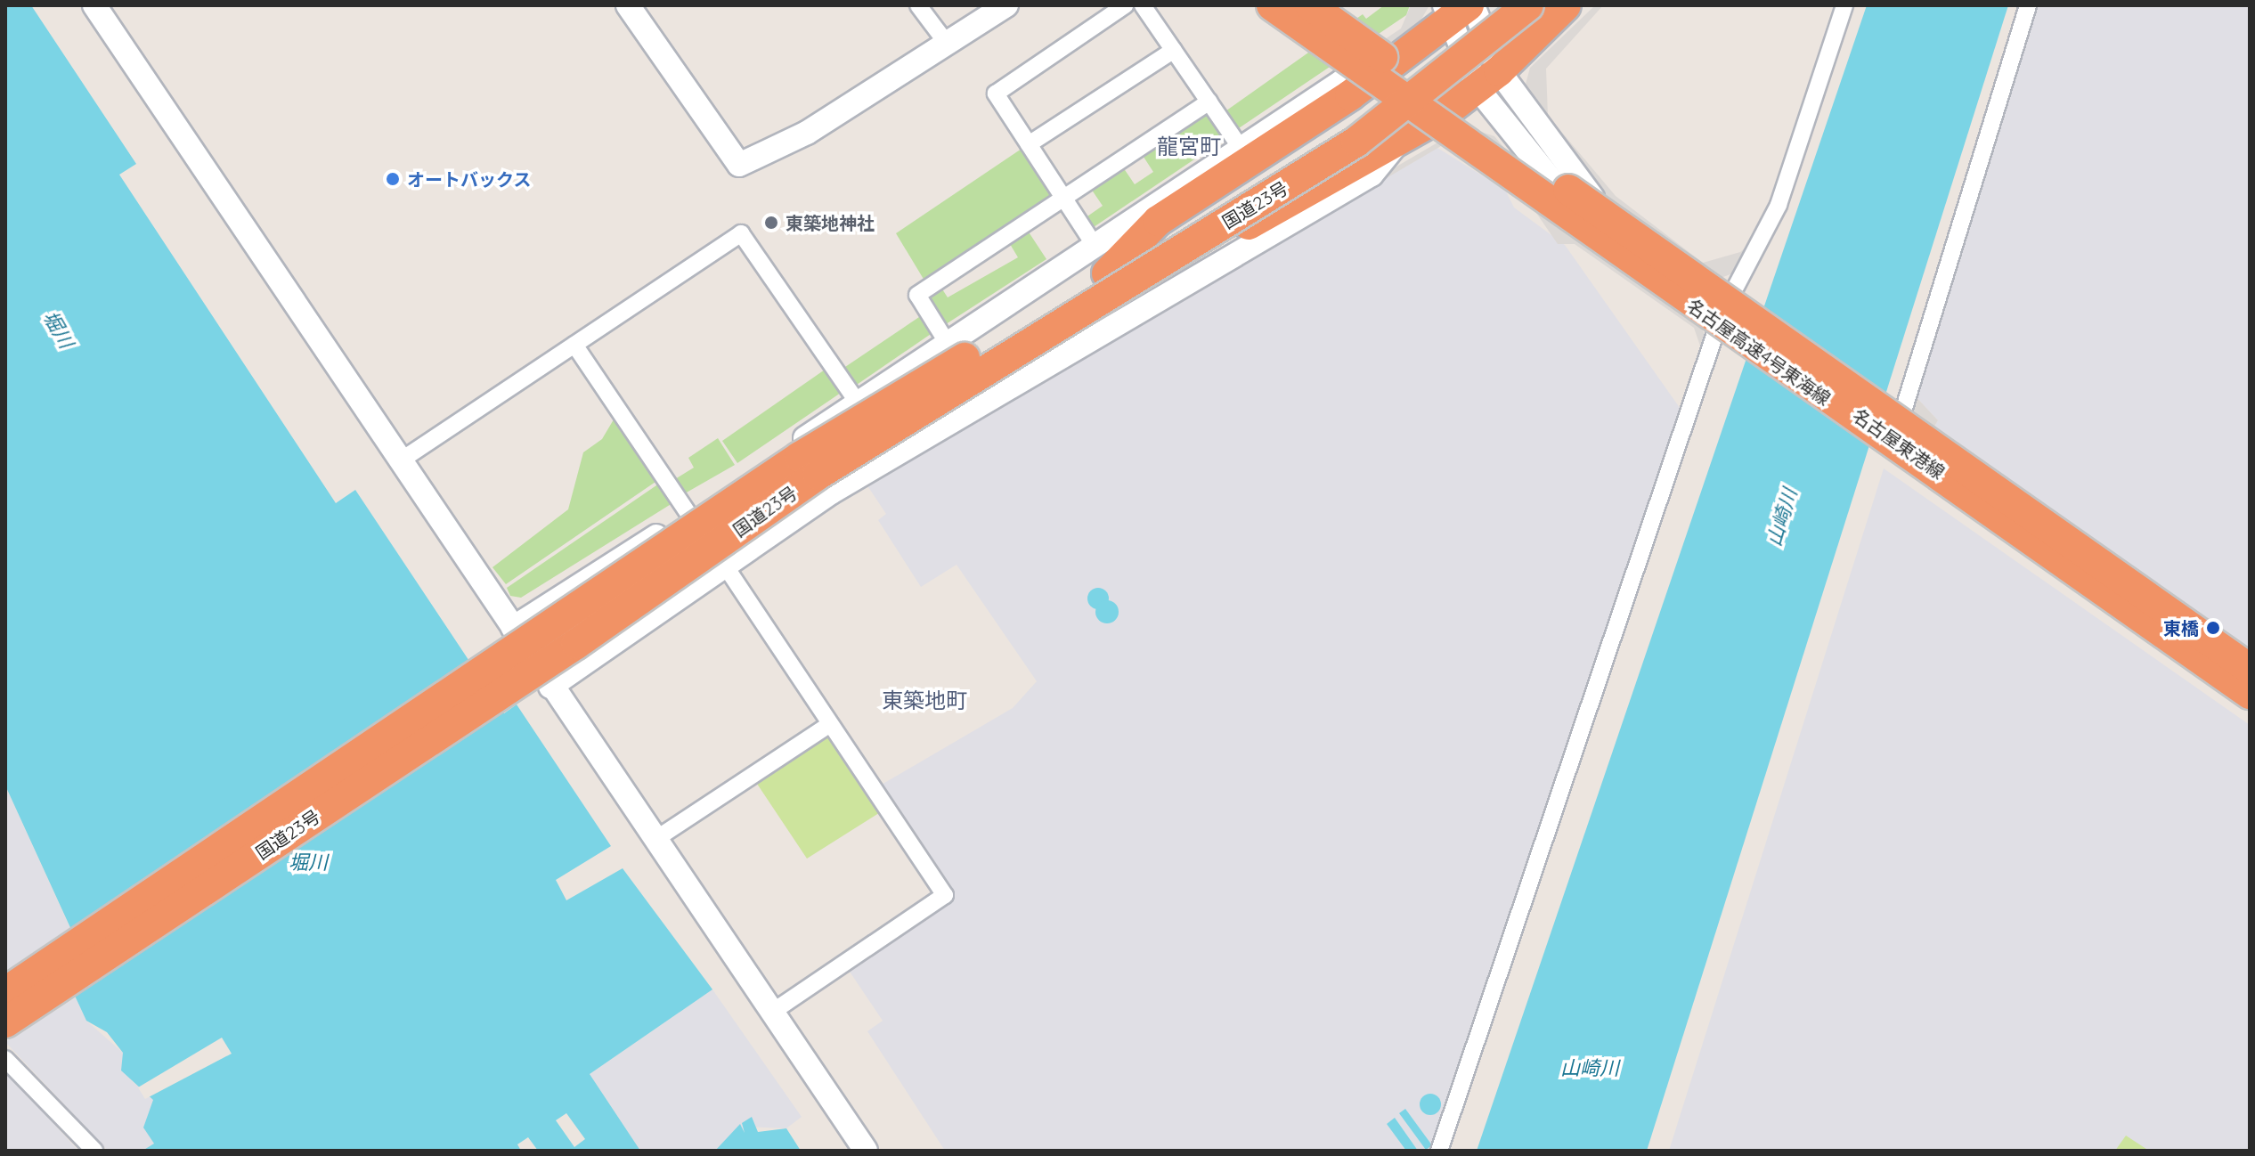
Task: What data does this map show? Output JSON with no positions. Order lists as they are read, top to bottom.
{
  "streets": {
    "highway": ["国道23号", "名古屋高速4号東海線"],
    "street": ["名古屋東港線"]
  },
  "crossings": [
    ["名古屋高速4号東海線", "名古屋東港線"]
  ],
  "districts": ["龍宮町", "東築地町"],
  "water": ["堀川", "山崎川"],
  "places": ["オートバックス", "東築地神社", "東橋"]
}
